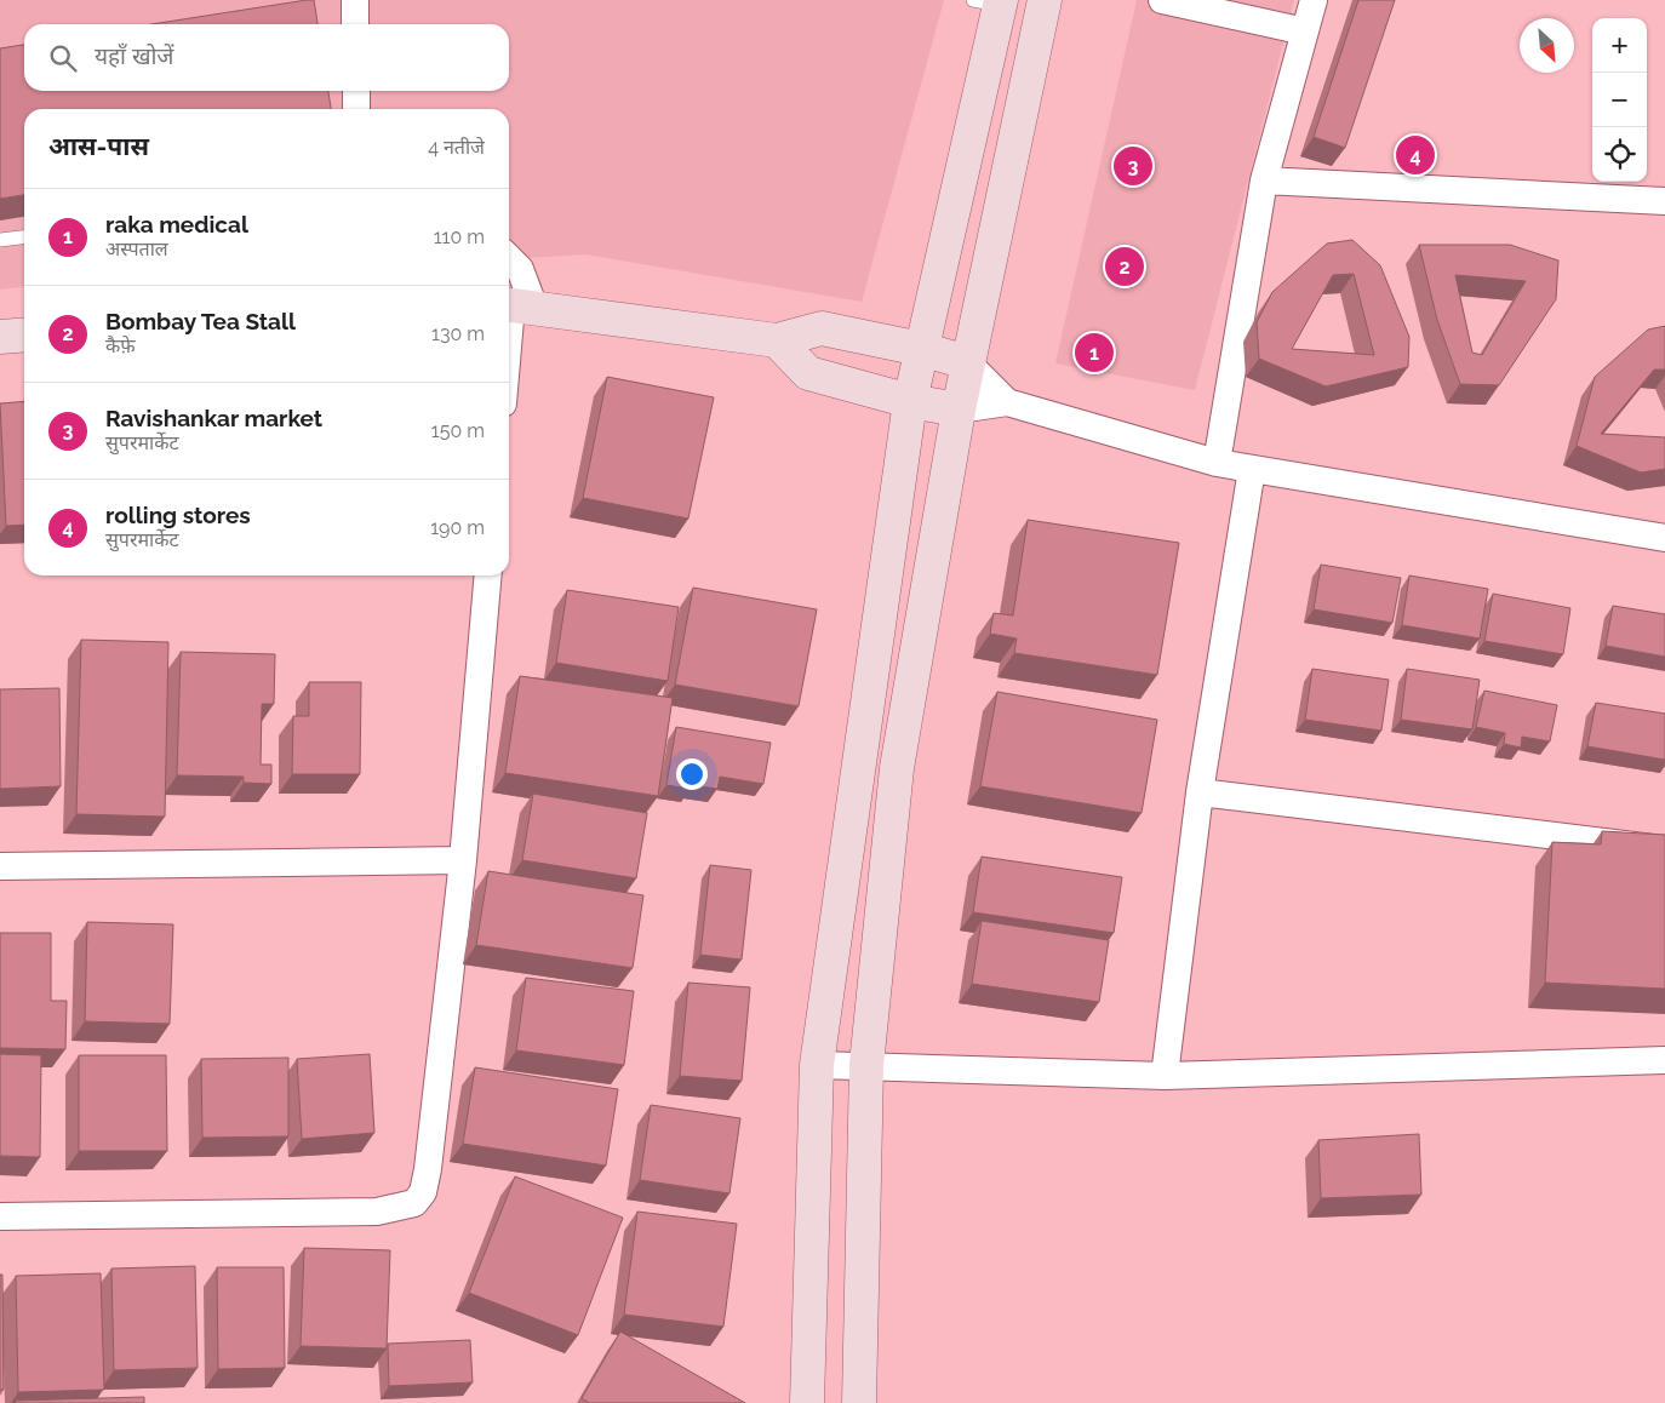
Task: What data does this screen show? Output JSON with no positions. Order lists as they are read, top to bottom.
{
  "north": "bottom right",
  "page": {
    "map_buttons": ["+", "−"],
    "search": "यहाँ खोजें",
    "heading": ["आस-पास", "4 नतीजे"],
    "pins": [
      "4",
      "3",
      "2",
      "1"
    ],
    "list": [
      {
        "mark": "1",
        "name": "raka medical",
        "note": "अस्पताल",
        "value": "110 m"
      },
      {
        "mark": "2",
        "name": "Bombay Tea Stall",
        "note": "कैफ़े",
        "value": "130 m"
      },
      {
        "mark": "3",
        "name": "Ravishankar market",
        "note": "सुपरमार्केट",
        "value": "150 m"
      },
      {
        "mark": "4",
        "name": "rolling stores",
        "note": "सुपरमार्केट",
        "value": "190 m"
      }
    ]
  }
}
